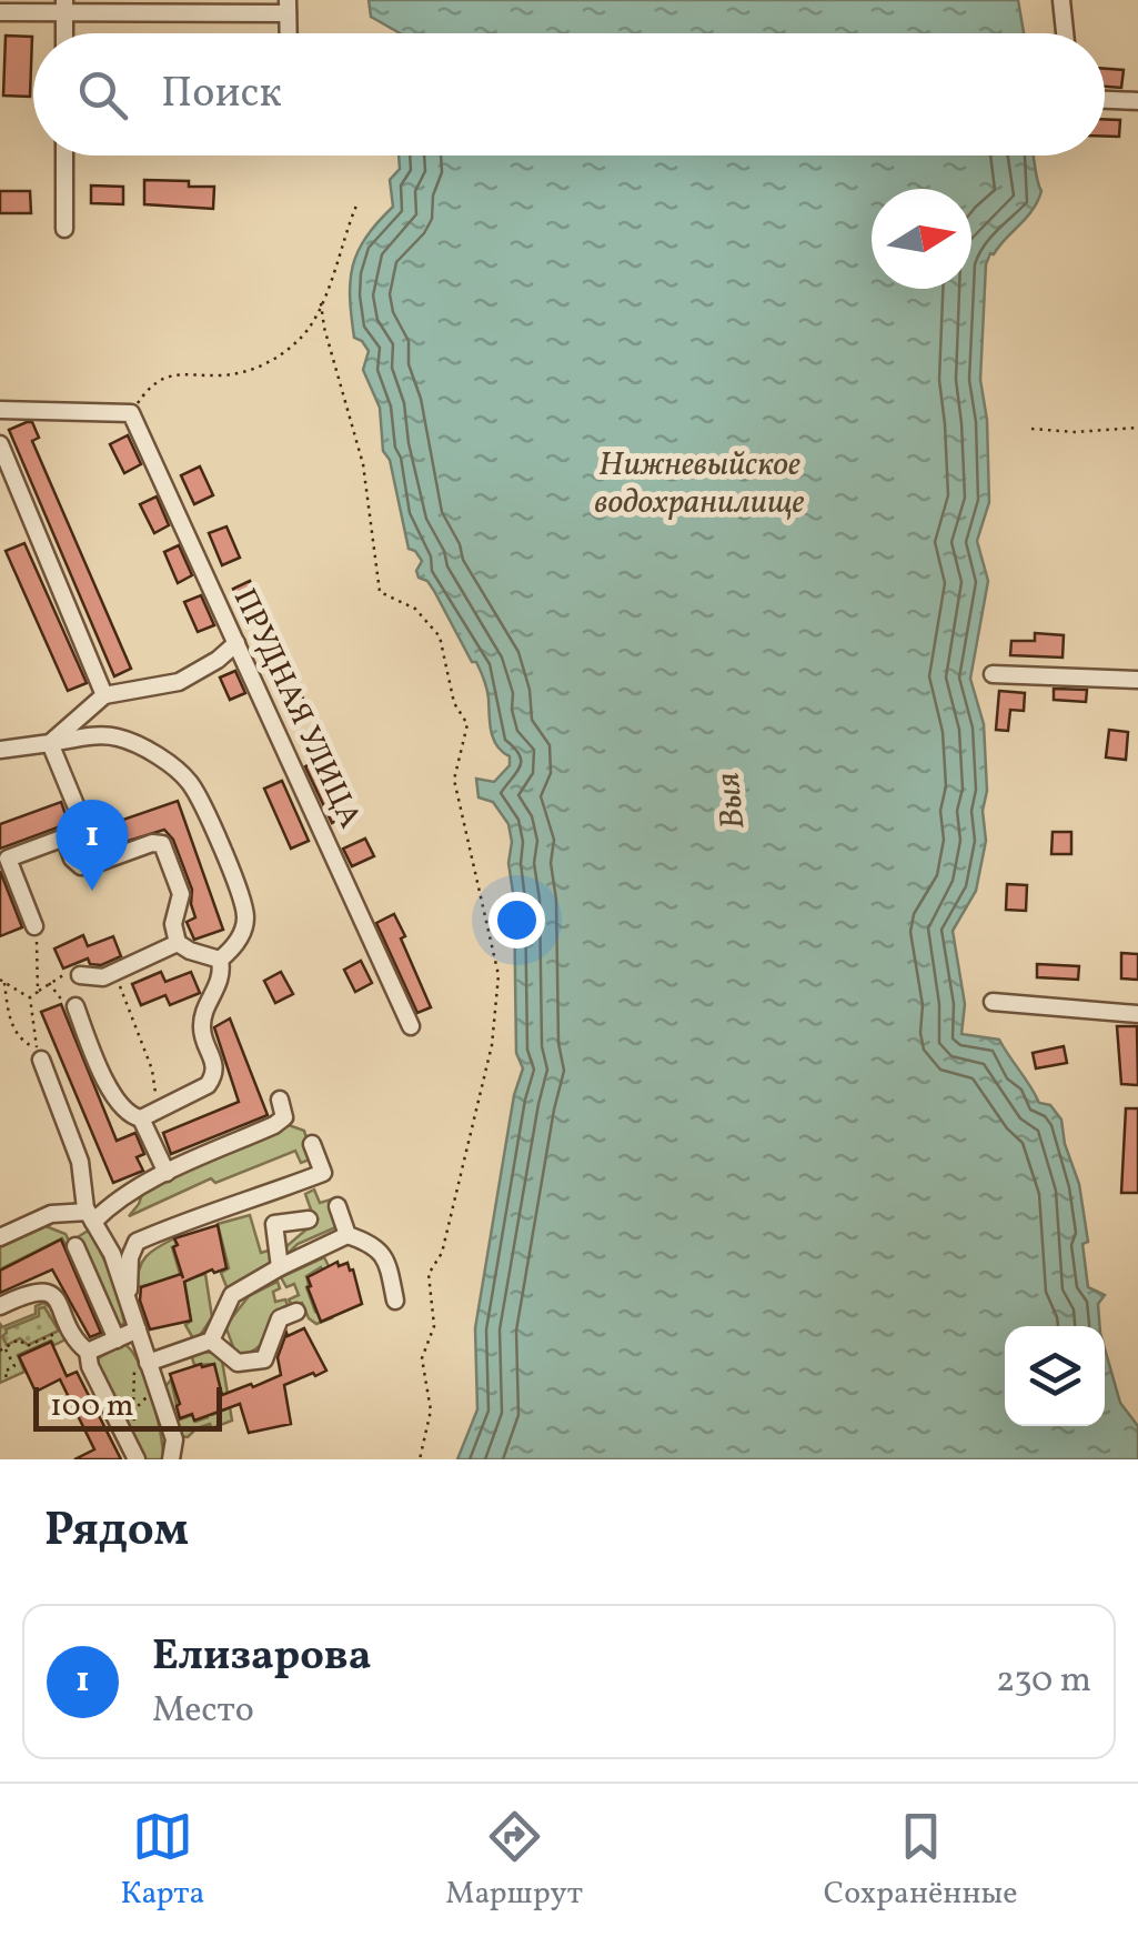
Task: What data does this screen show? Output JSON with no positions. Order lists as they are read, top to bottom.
{
  "streets": {
    "street": ["ПРУДНАЯ УЛИЦА"]
  },
  "water": ["Нижневыйское водохранилище", "Выя"],
  "scale_bar": "100 m",
  "north": "right",
  "page": {
    "search": "Поиск",
    "pins": "1",
    "scale": "100 m",
    "heading": "Рядом",
    "list": [
      {
        "mark": "1",
        "name": "Елизарова",
        "note": "Место",
        "value": "230 m"
      }
    ],
    "nav": ["Карта", "Маршрут", "Сохранённые"]
  }
}
